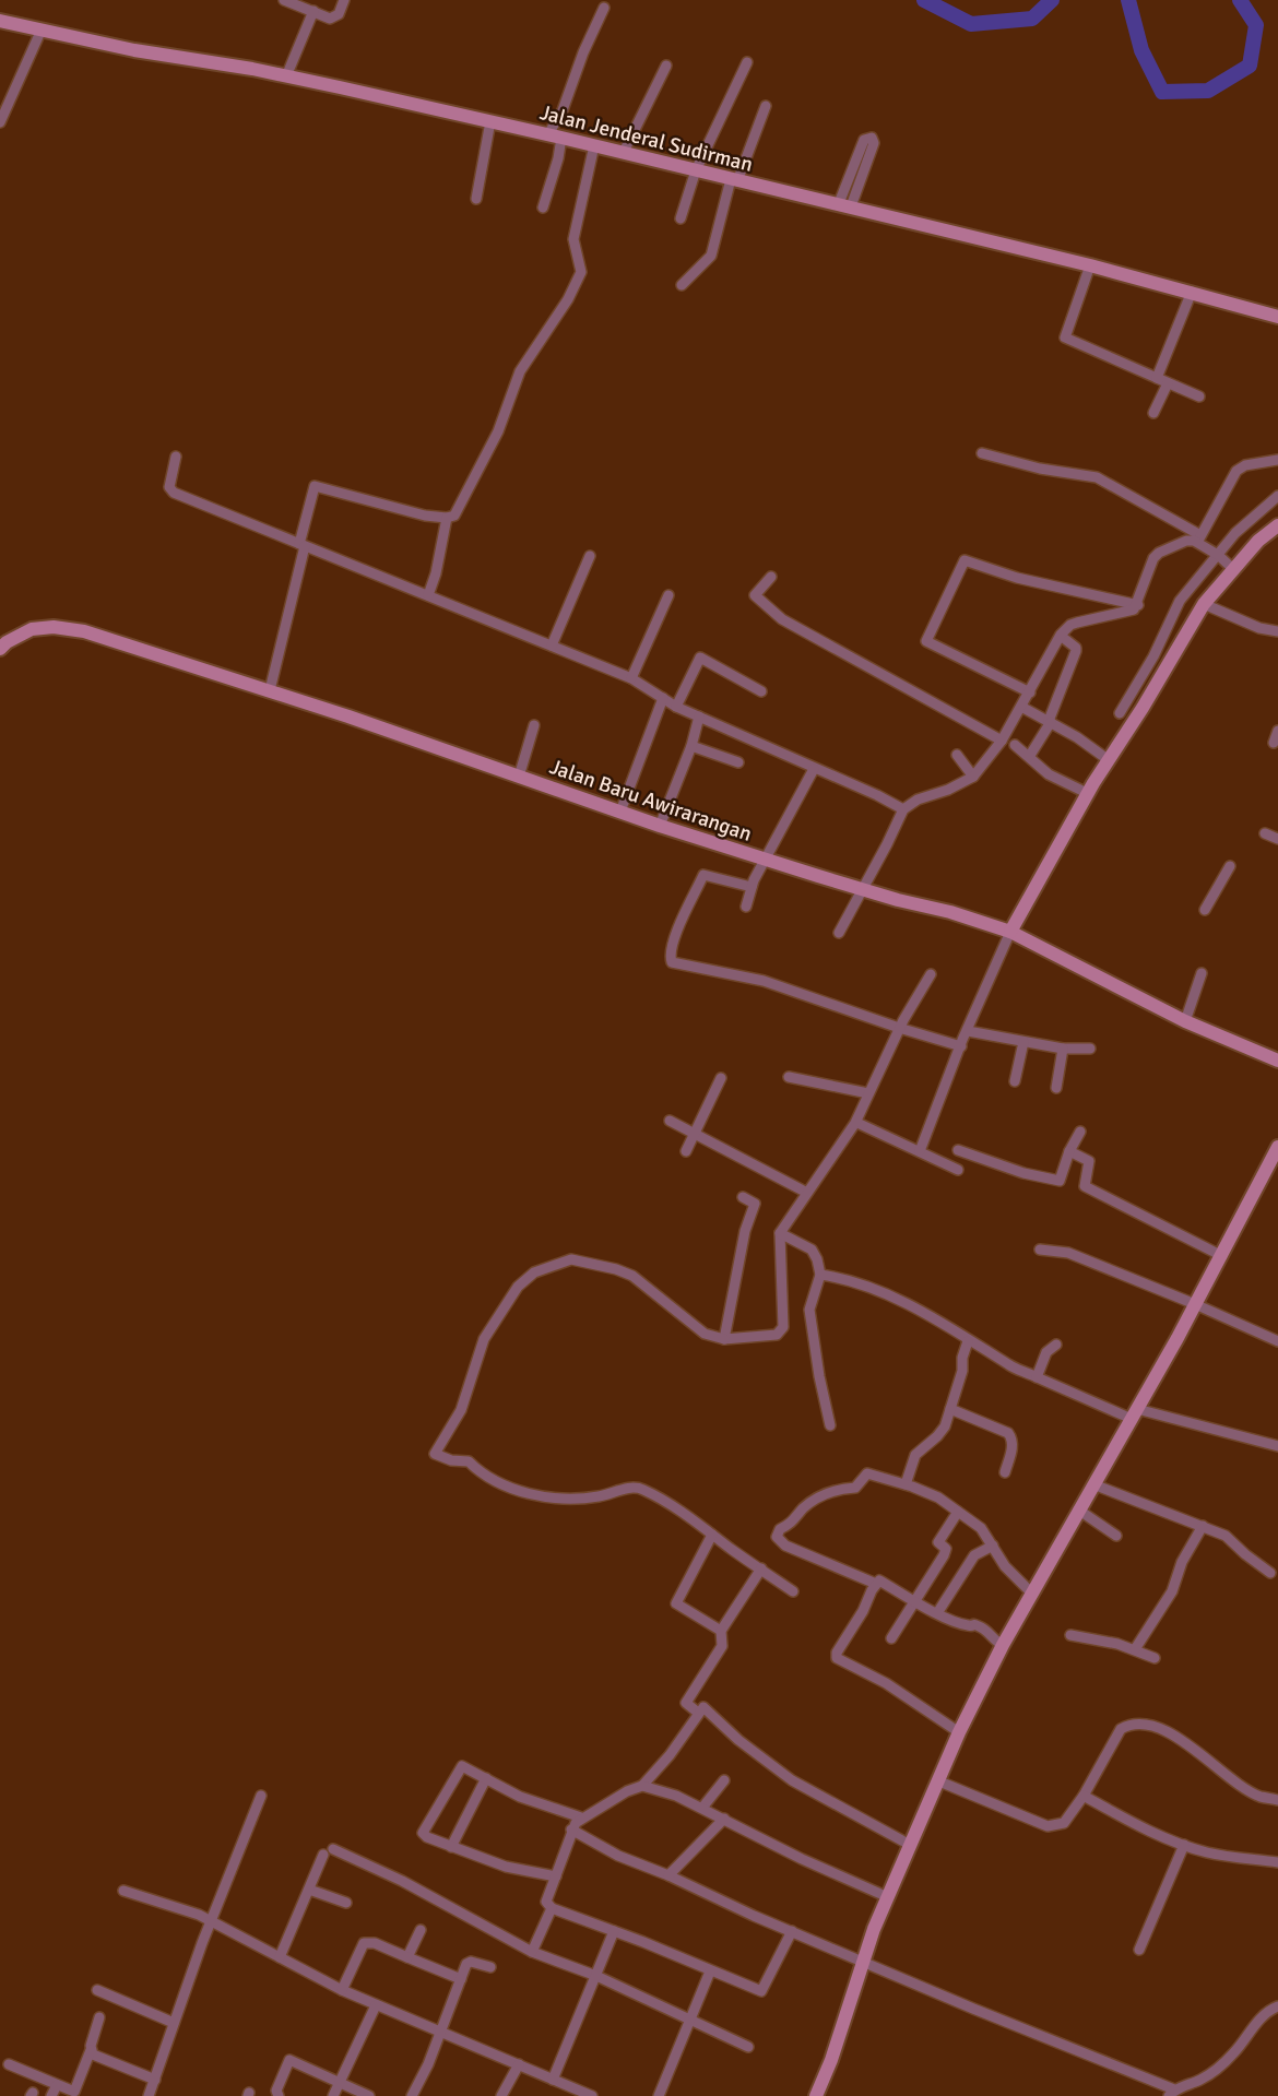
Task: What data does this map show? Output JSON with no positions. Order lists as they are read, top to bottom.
{
  "streets": {
    "street": ["Jalan Jenderal Sudirman", "Jalan Baru Awirarangan"]
  }
}
